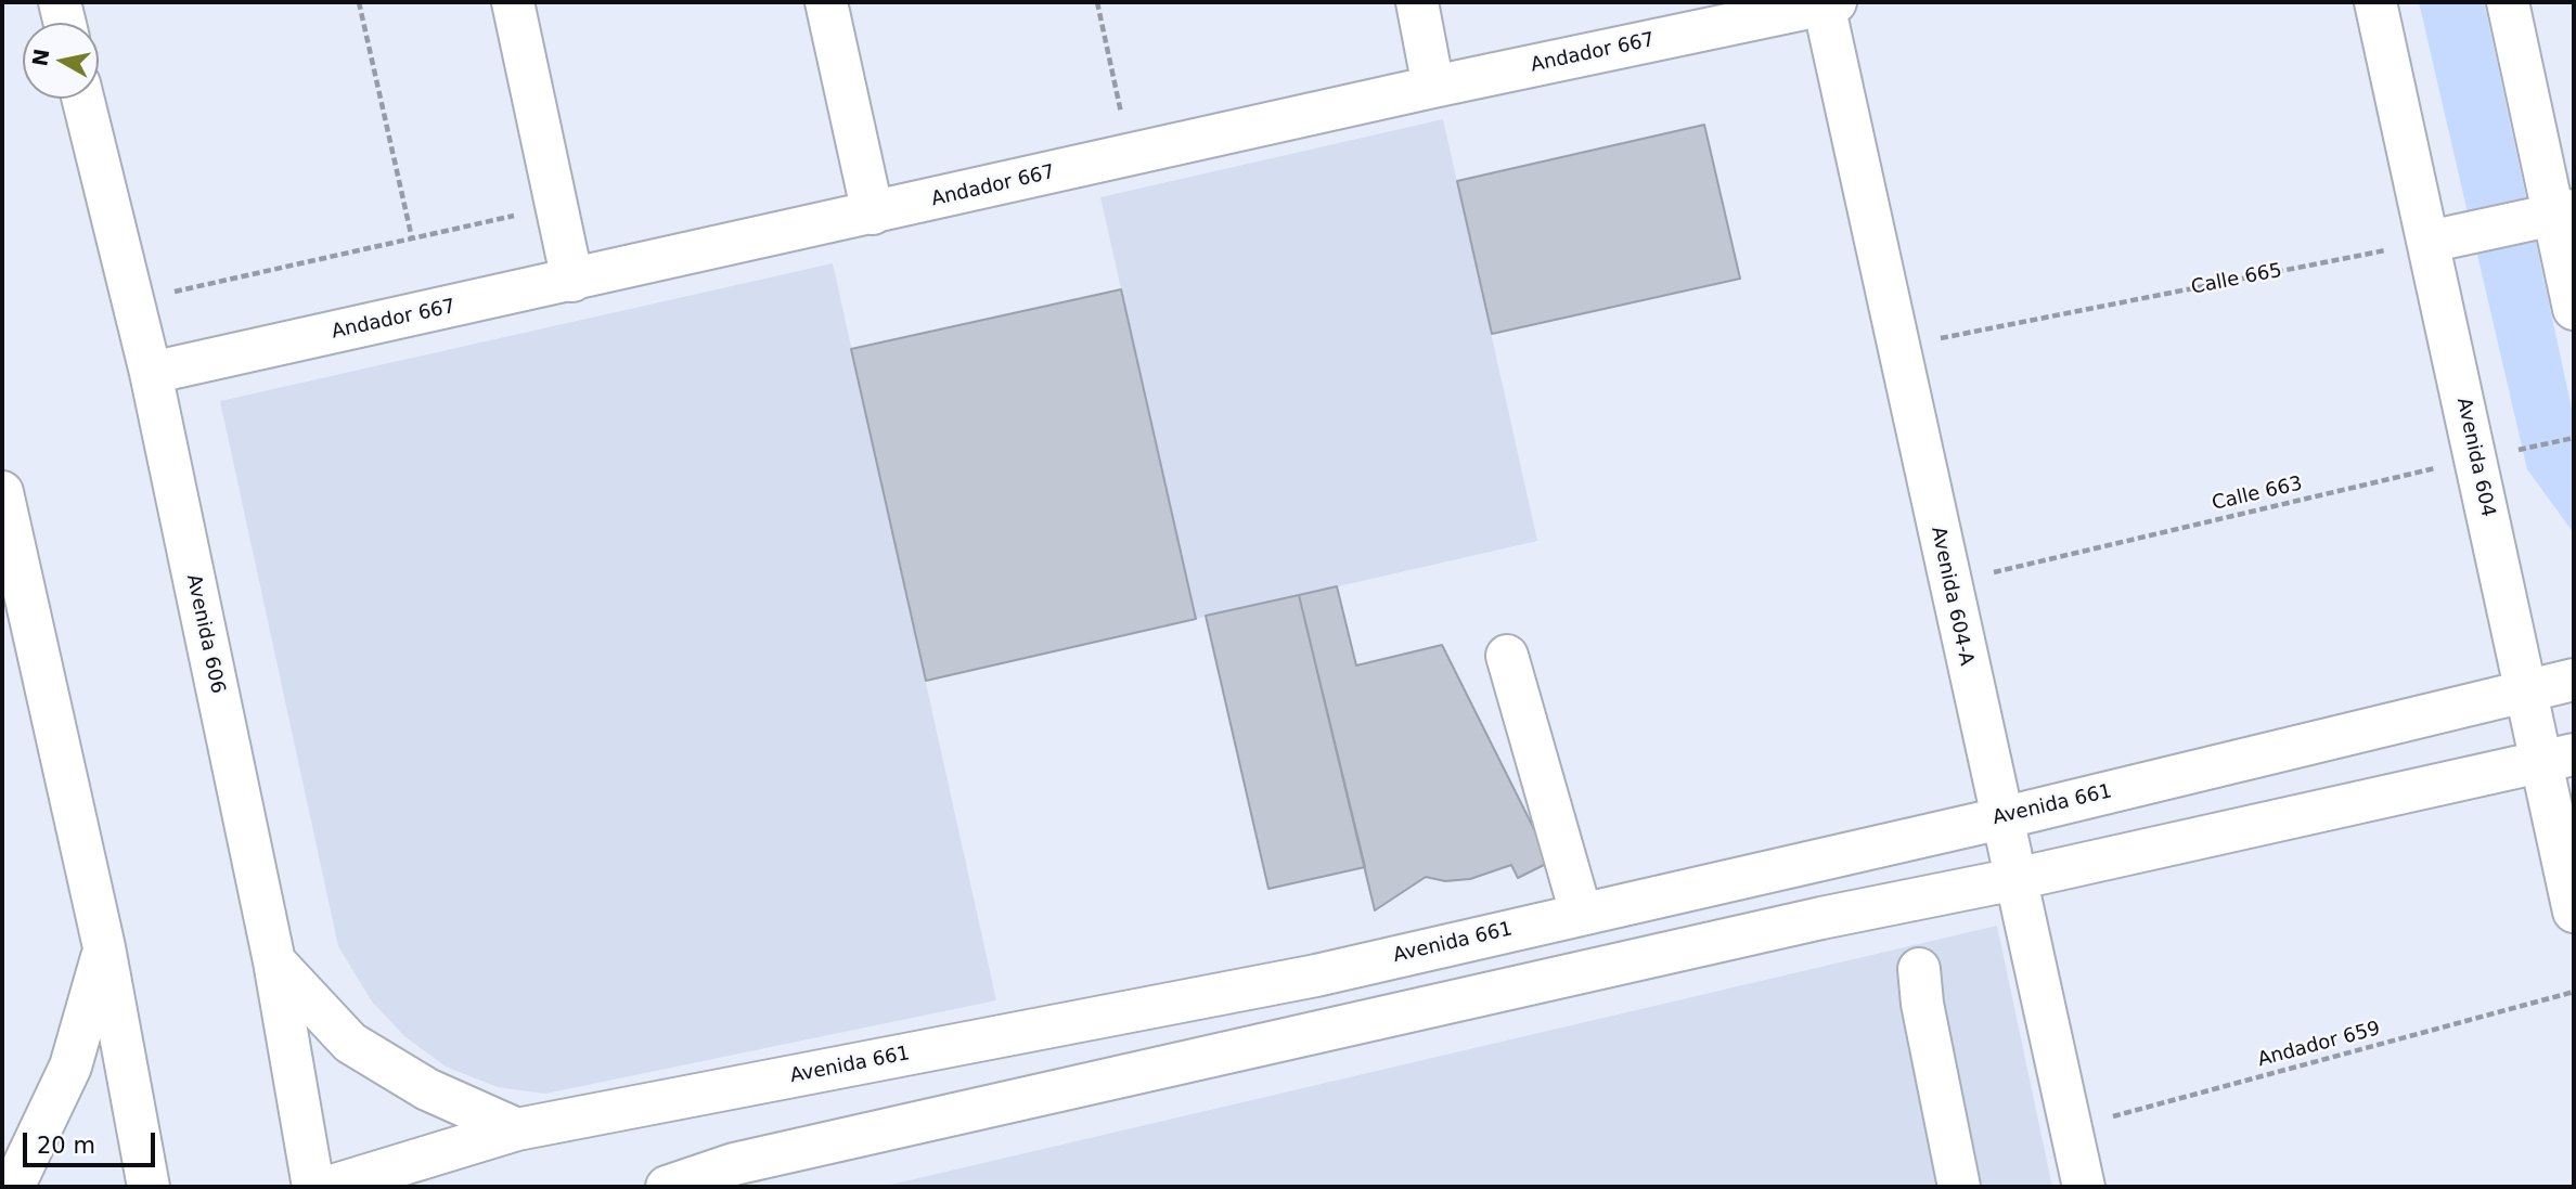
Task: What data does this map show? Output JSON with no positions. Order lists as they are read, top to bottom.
{
  "streets": {
    "street": [
      "Andador 667",
      "Avenida 604",
      "Avenida 604-A",
      "Avenida 606",
      "Avenida 661"
    ],
    "path": ["Calle 665", "Calle 663", "Andador 659"]
  },
  "crossings": [
    ["Andador 667", "Avenida 604-A"],
    ["Andador 667", "Avenida 606"],
    ["Calle 665", "Avenida 604"],
    ["Calle 665", "Avenida 604-A"],
    ["Avenida 604", "Calle 663"],
    ["Avenida 604", "Avenida 661"],
    ["Calle 663", "Avenida 604-A"],
    ["Avenida 604-A", "Avenida 661"],
    ["Avenida 604-A", "Andador 659"]
  ],
  "scale_bar": "20 m",
  "north": "left"
}
